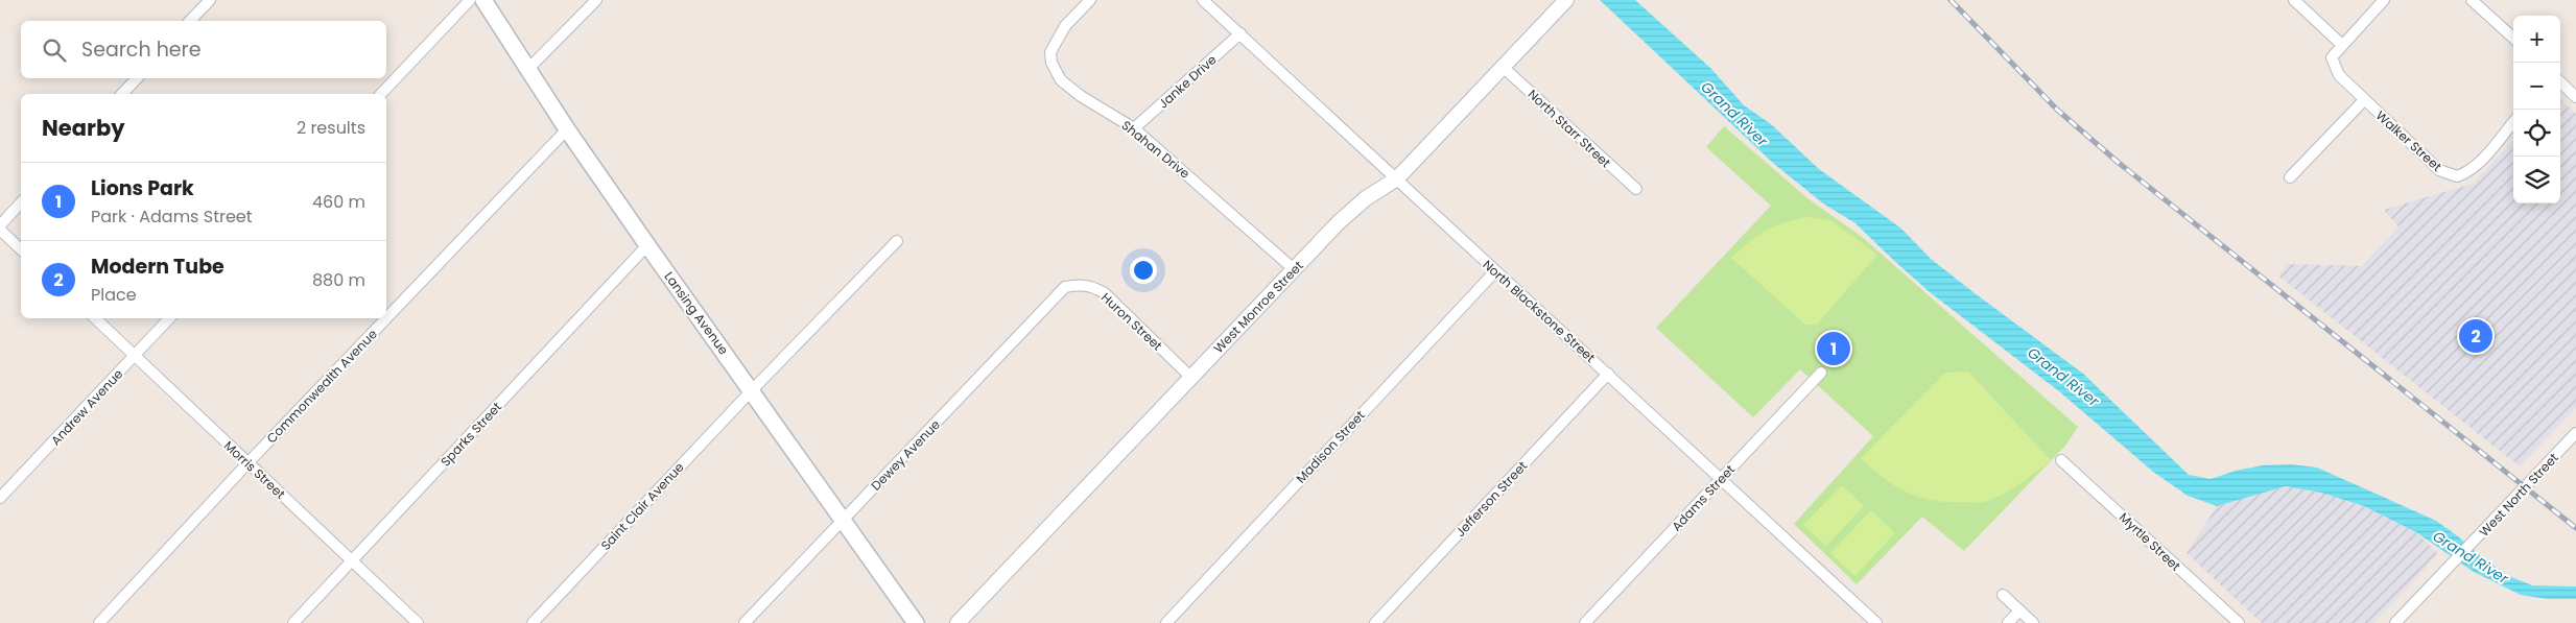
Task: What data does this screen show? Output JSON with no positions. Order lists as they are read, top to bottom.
{
  "streets": {
    "main road": ["Lansing Avenue"],
    "street": [
      "Janke Drive",
      "North Starr Street",
      "Walker Street",
      "Shahan Drive",
      "West Monroe Street",
      "North Blackstone Street",
      "Huron Street",
      "Commonwealth Avenue",
      "Andrew Avenue",
      "Sparks Street",
      "Madison Street",
      "Dewey Avenue",
      "Morris Street",
      "West North Street",
      "Adams Street",
      "Jefferson Street",
      "Saint Clair Avenue",
      "Myrtle Street"
    ]
  },
  "crossings": [
    ["Janke Drive", "Shahan Drive"],
    ["Janke Drive", "North Blackstone Street"],
    ["North Starr Street", "West Monroe Street"],
    ["Shahan Drive", "West Monroe Street"],
    ["West Monroe Street", "North Blackstone Street"],
    ["West Monroe Street", "Huron Street"],
    ["North Blackstone Street", "Madison Street"],
    ["North Blackstone Street", "Adams Street"],
    ["North Blackstone Street", "Jefferson Street"],
    ["Lansing Avenue", "Commonwealth Avenue"],
    ["Lansing Avenue", "Sparks Street"],
    ["Lansing Avenue", "Dewey Avenue"],
    ["Lansing Avenue", "Saint Clair Avenue"],
    ["Huron Street", "Dewey Avenue"],
    ["Commonwealth Avenue", "Morris Street"],
    ["Andrew Avenue", "Morris Street"],
    ["Sparks Street", "Morris Street"]
  ],
  "water": ["Grand River"],
  "page": {
    "map_buttons": ["+", "−"],
    "search": "Search here",
    "heading": ["Nearby", "2 results"],
    "list": [
      {
        "mark": "1",
        "name": "Lions Park",
        "note": "Park · Adams Street",
        "value": "460 m"
      },
      {
        "mark": "2",
        "name": "Modern Tube",
        "note": "Place",
        "value": "880 m"
      }
    ],
    "pins": ["2", "1"]
  }
}
